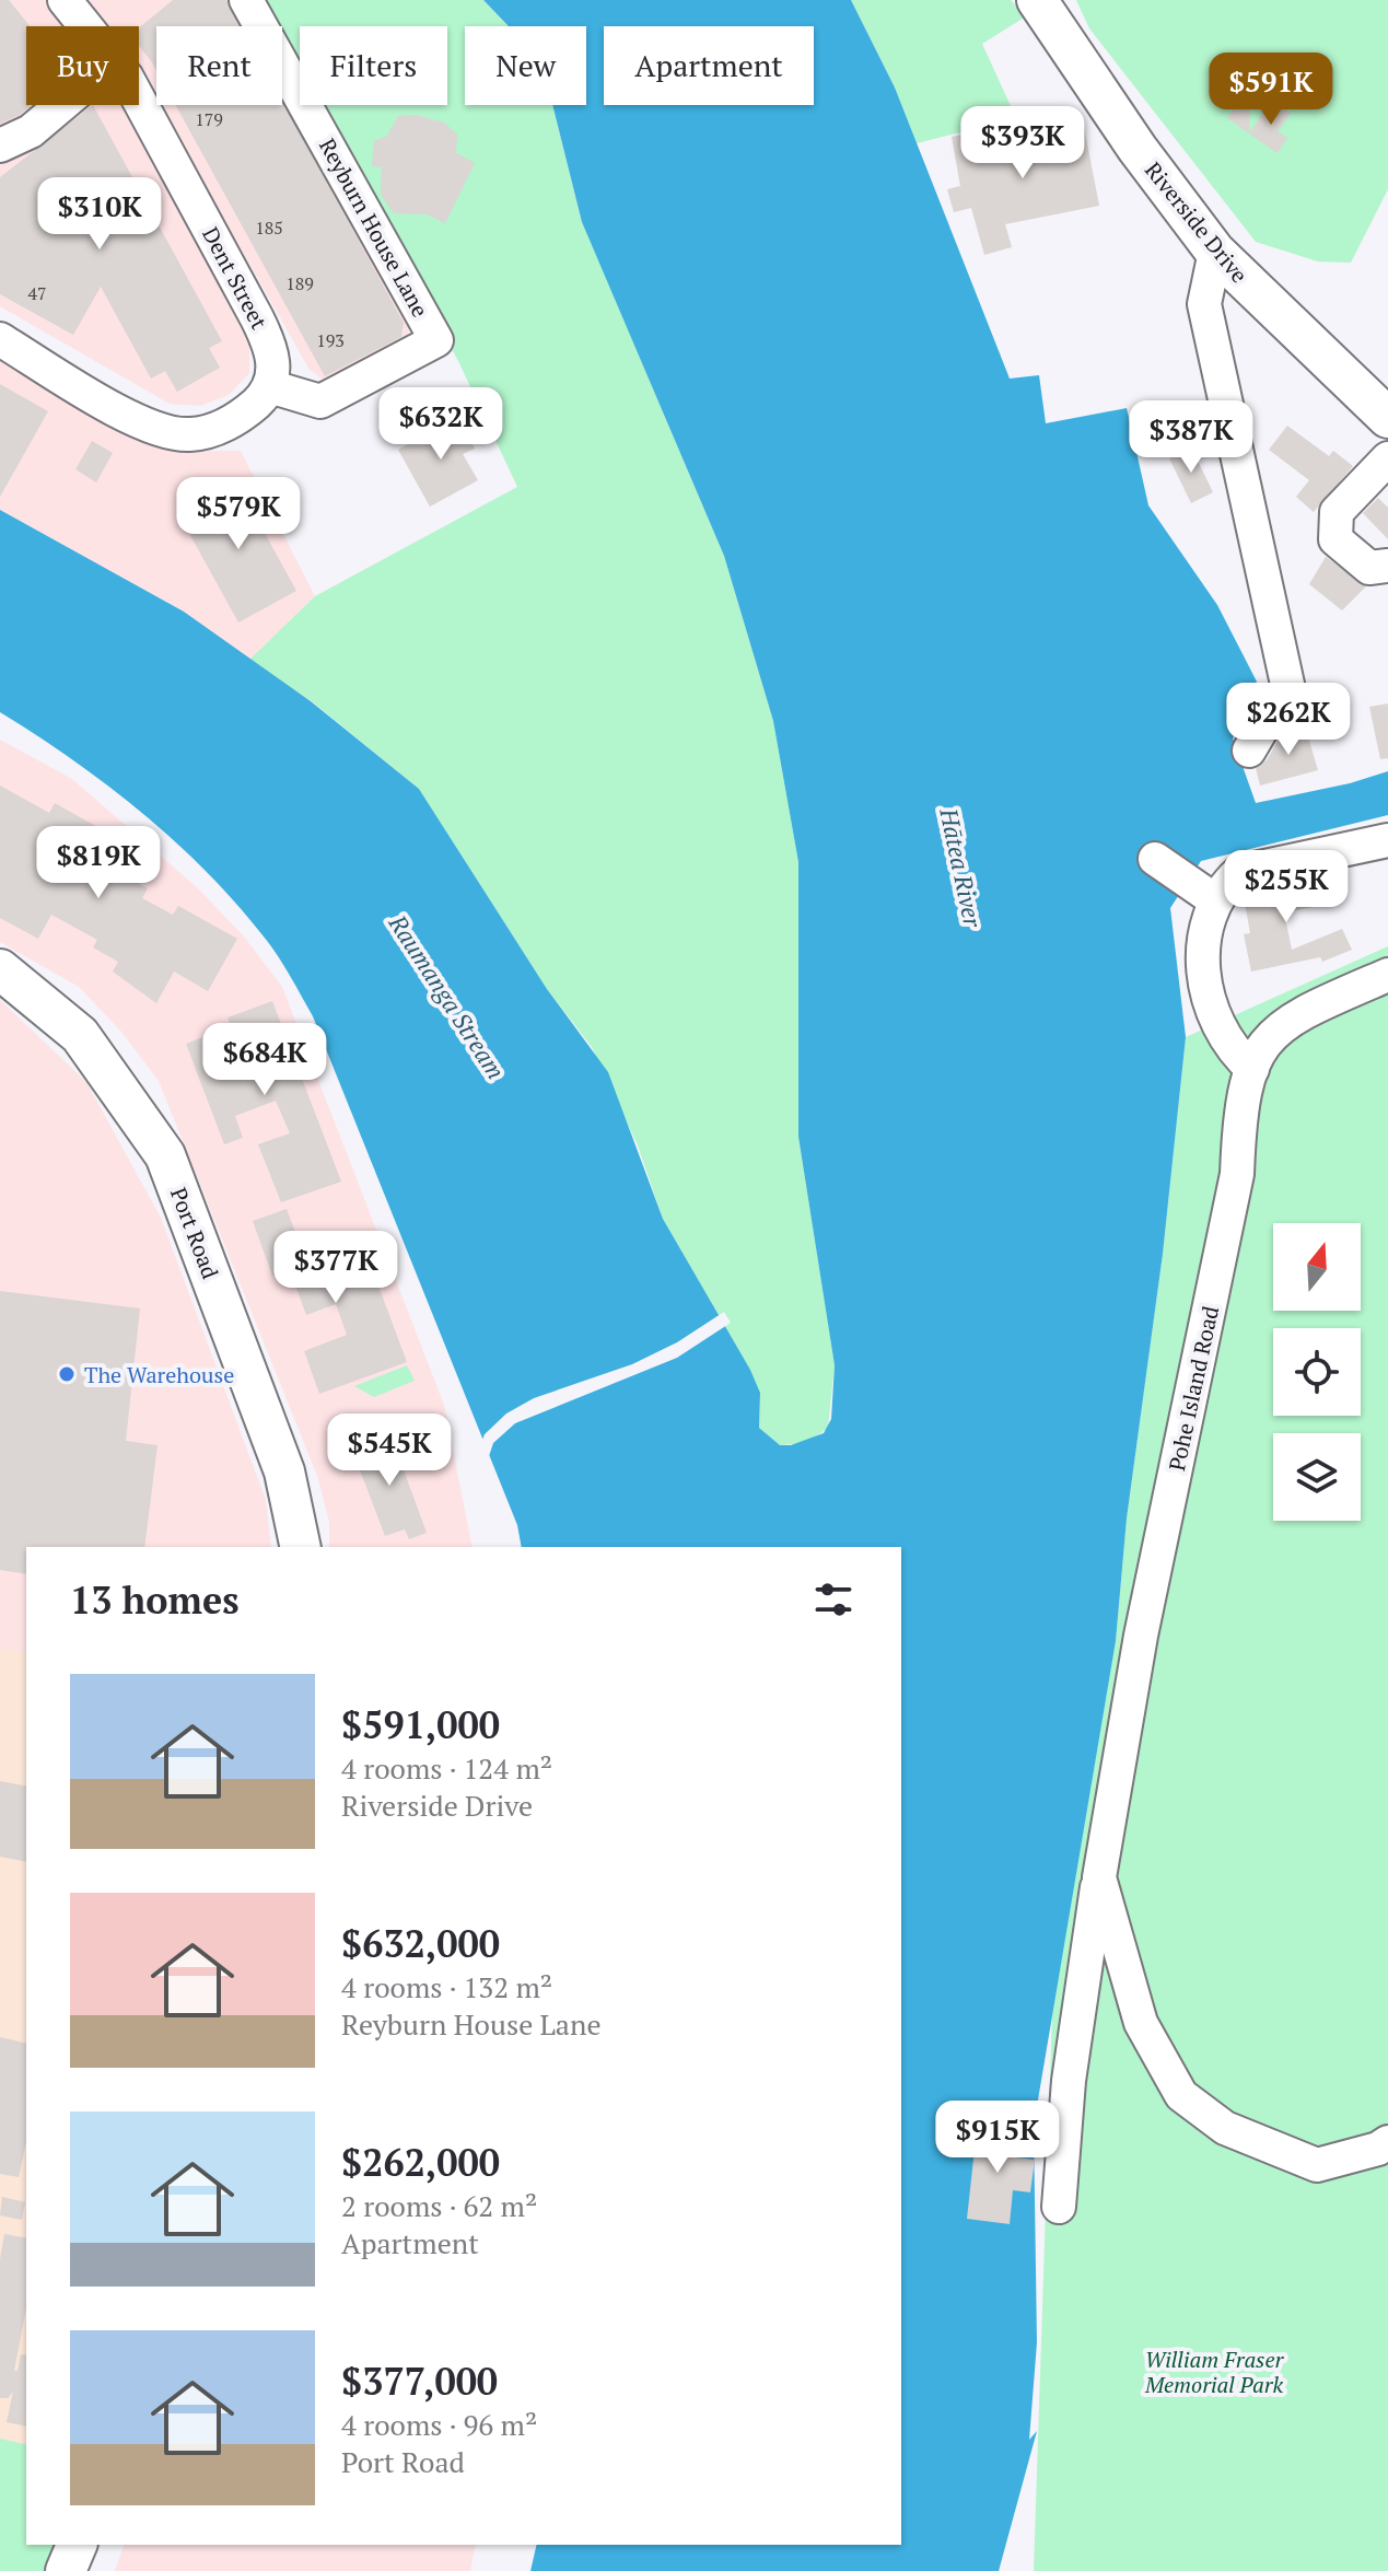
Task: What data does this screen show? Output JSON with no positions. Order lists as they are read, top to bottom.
{
  "streets": {
    "main road": ["Riverside Drive", "Port Road"],
    "street": ["Reyburn House Lane", "Dent Street", "Pohe Island Road"]
  },
  "crossings": [
    ["Reyburn House Lane", "Dent Street"]
  ],
  "water": ["Hātea River", "Raumanga Stream"],
  "parks": ["William Fraser Memorial Park"],
  "places": ["The Warehouse"],
  "house_numbers": [
    "179",
    "185",
    "189",
    "47",
    "193"
  ],
  "north": "top",
  "page": {
    "chip": [
      "Buy",
      "Rent",
      "Filters",
      "New",
      "Apartment"
    ],
    "price": [
      "$591K",
      "$393K",
      "$310K",
      "$632K",
      "$387K",
      "$579K",
      "$262K",
      "$819K",
      "$255K",
      "$684K",
      "$377K",
      "$545K",
      "$915K"
    ],
    "heading": "13 homes",
    "list": [
      {
        "name": "$591,000",
        "note": "4 rooms · 124 m² · Riverside Drive"
      },
      {
        "name": "$632,000",
        "note": "4 rooms · 132 m² · Reyburn House Lane"
      },
      {
        "name": "$262,000",
        "note": "2 rooms · 62 m² · Apartment"
      },
      {
        "name": "$377,000",
        "note": "4 rooms · 96 m² · Port Road"
      }
    ]
  }
}
